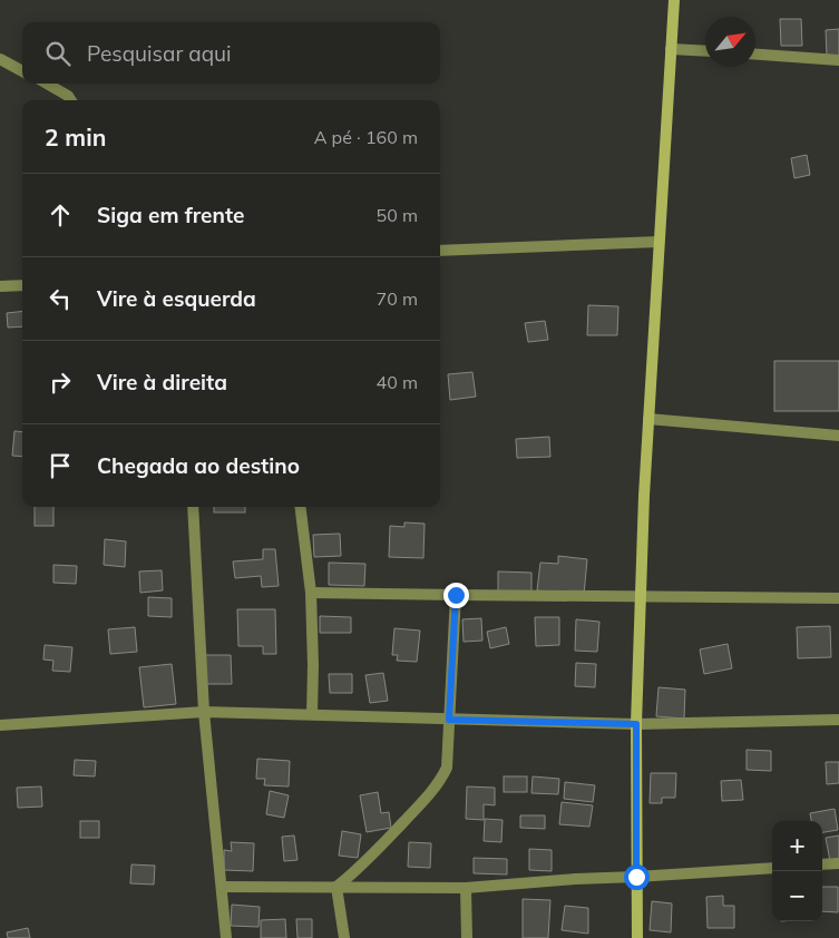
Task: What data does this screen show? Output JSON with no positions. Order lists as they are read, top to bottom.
{
  "north": "top right",
  "page": {
    "search": "Pesquisar aqui",
    "heading": ["2 min", "A pé · 160 m"],
    "list": [
      ["Siga em frente", "50 m"],
      ["Vire à esquerda", "70 m"],
      ["Vire à direita", "40 m"],
      "Chegada ao destino"
    ],
    "map_buttons": ["+", "−"]
  }
}
